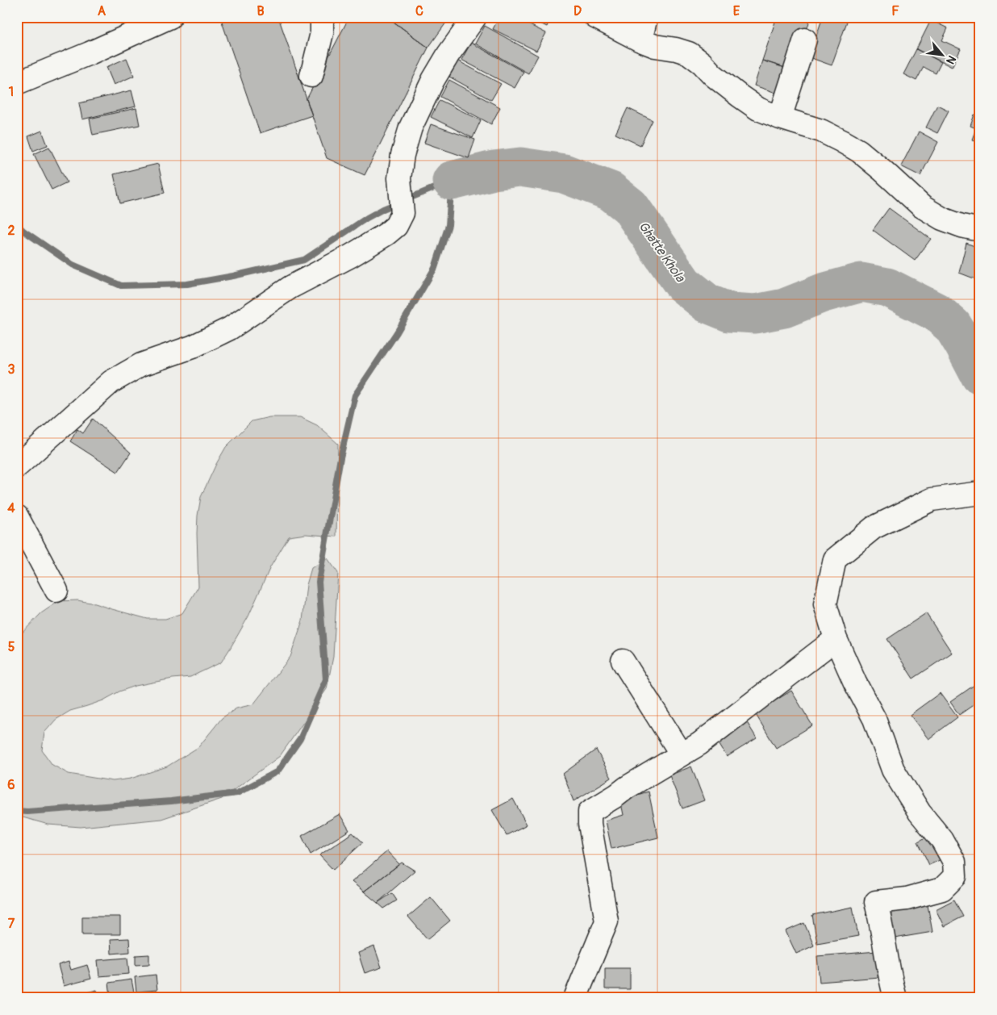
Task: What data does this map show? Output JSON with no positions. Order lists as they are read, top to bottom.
{
  "water": ["Ghatte Khola"],
  "north": "bottom right",
  "grid": {
    "columns": [
      "A",
      "B",
      "C",
      "D",
      "E",
      "F"
    ],
    "rows": [
      "1",
      "2",
      "3",
      "4",
      "5",
      "6",
      "7"
    ]
  }
}
